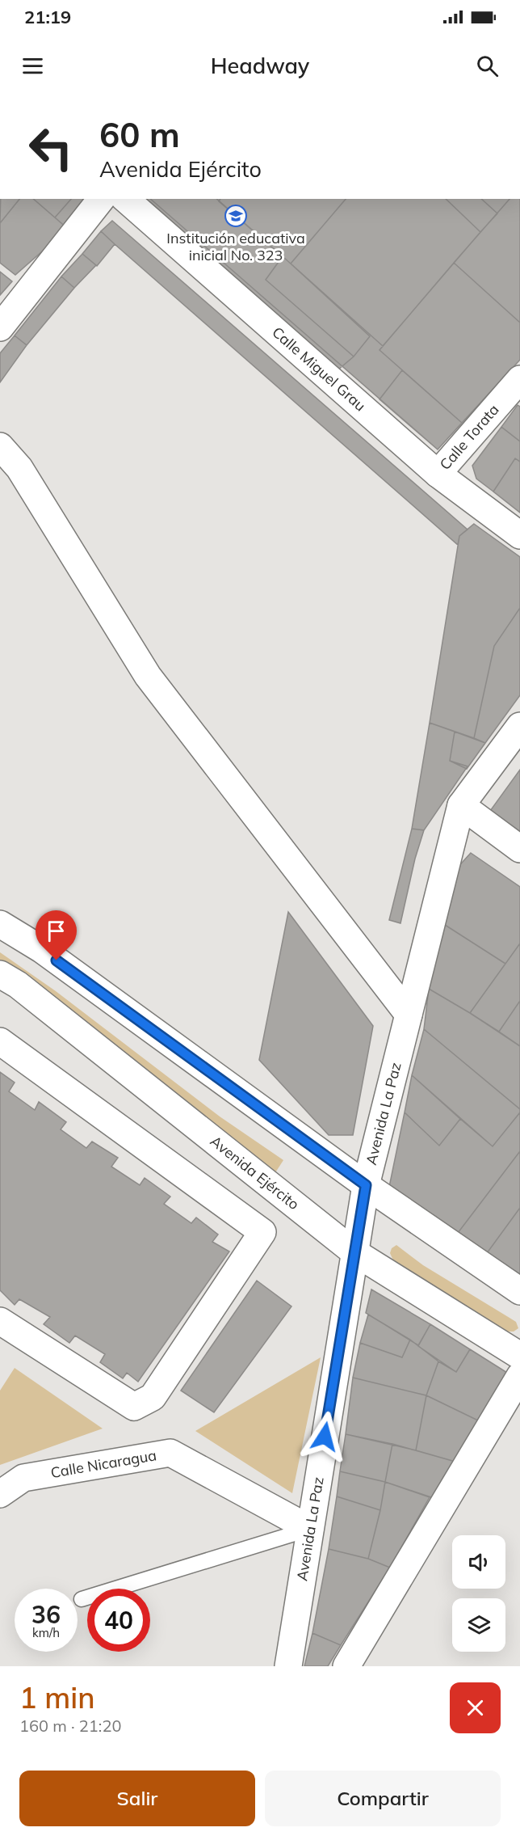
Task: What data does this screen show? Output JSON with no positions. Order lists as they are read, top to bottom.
{
  "streets": {
    "street": [
      "Calle Miguel Grau",
      "Calle Torata",
      "Avenida La Paz",
      "Avenida Ejército",
      "Calle Nicaragua"
    ]
  },
  "crossings": [
    ["Calle Miguel Grau", "Calle Torata"],
    ["Avenida La Paz", "Avenida Ejército"],
    ["Avenida La Paz", "Calle Nicaragua"]
  ],
  "places": {
    "school or university": ["Institución educativa inicial No. 323"]
  },
  "page": {
    "status": "21:19",
    "header": "Headway",
    "turn": ["60 m", "Avenida Ejército"],
    "speed": "36 km/h",
    "limit": "40",
    "heading": ["1 min", "160 m · 21:20"],
    "buttons": ["Salir", "Compartir"]
  }
}
